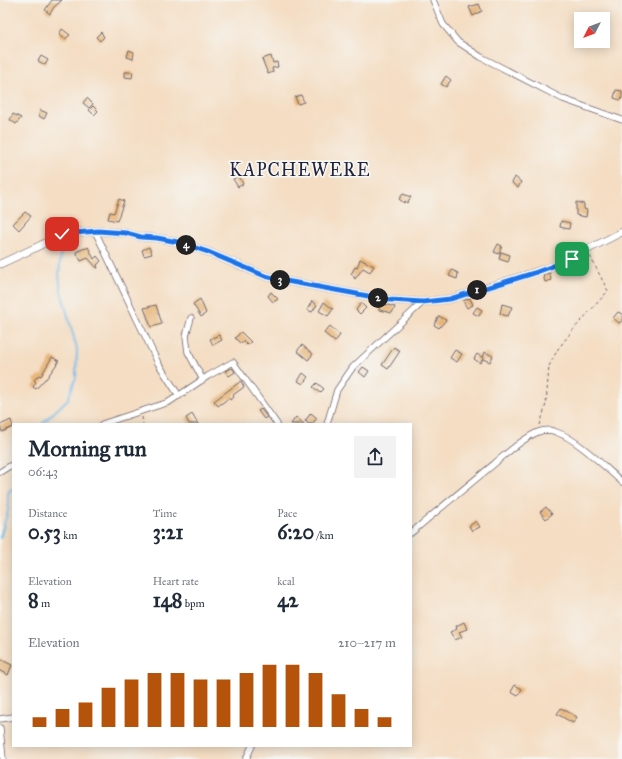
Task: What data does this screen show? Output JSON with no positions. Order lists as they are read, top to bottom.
{
  "districts": ["KAPCHEWERE"],
  "north": "bottom left",
  "page": {
    "pins": [
      "4",
      "3",
      "1",
      "2"
    ],
    "heading": ["Morning run", "06:43"],
    "stats": [
      ["Distance", "0.53 km"],
      ["Time", "3:21"],
      ["Pace", "6:20 /km"],
      ["Elevation", "8 m"],
      ["Heart rate", "148 bpm"],
      ["kcal", "42"]
    ],
    "chart": ["Elevation", "210–217 m"]
  }
}
